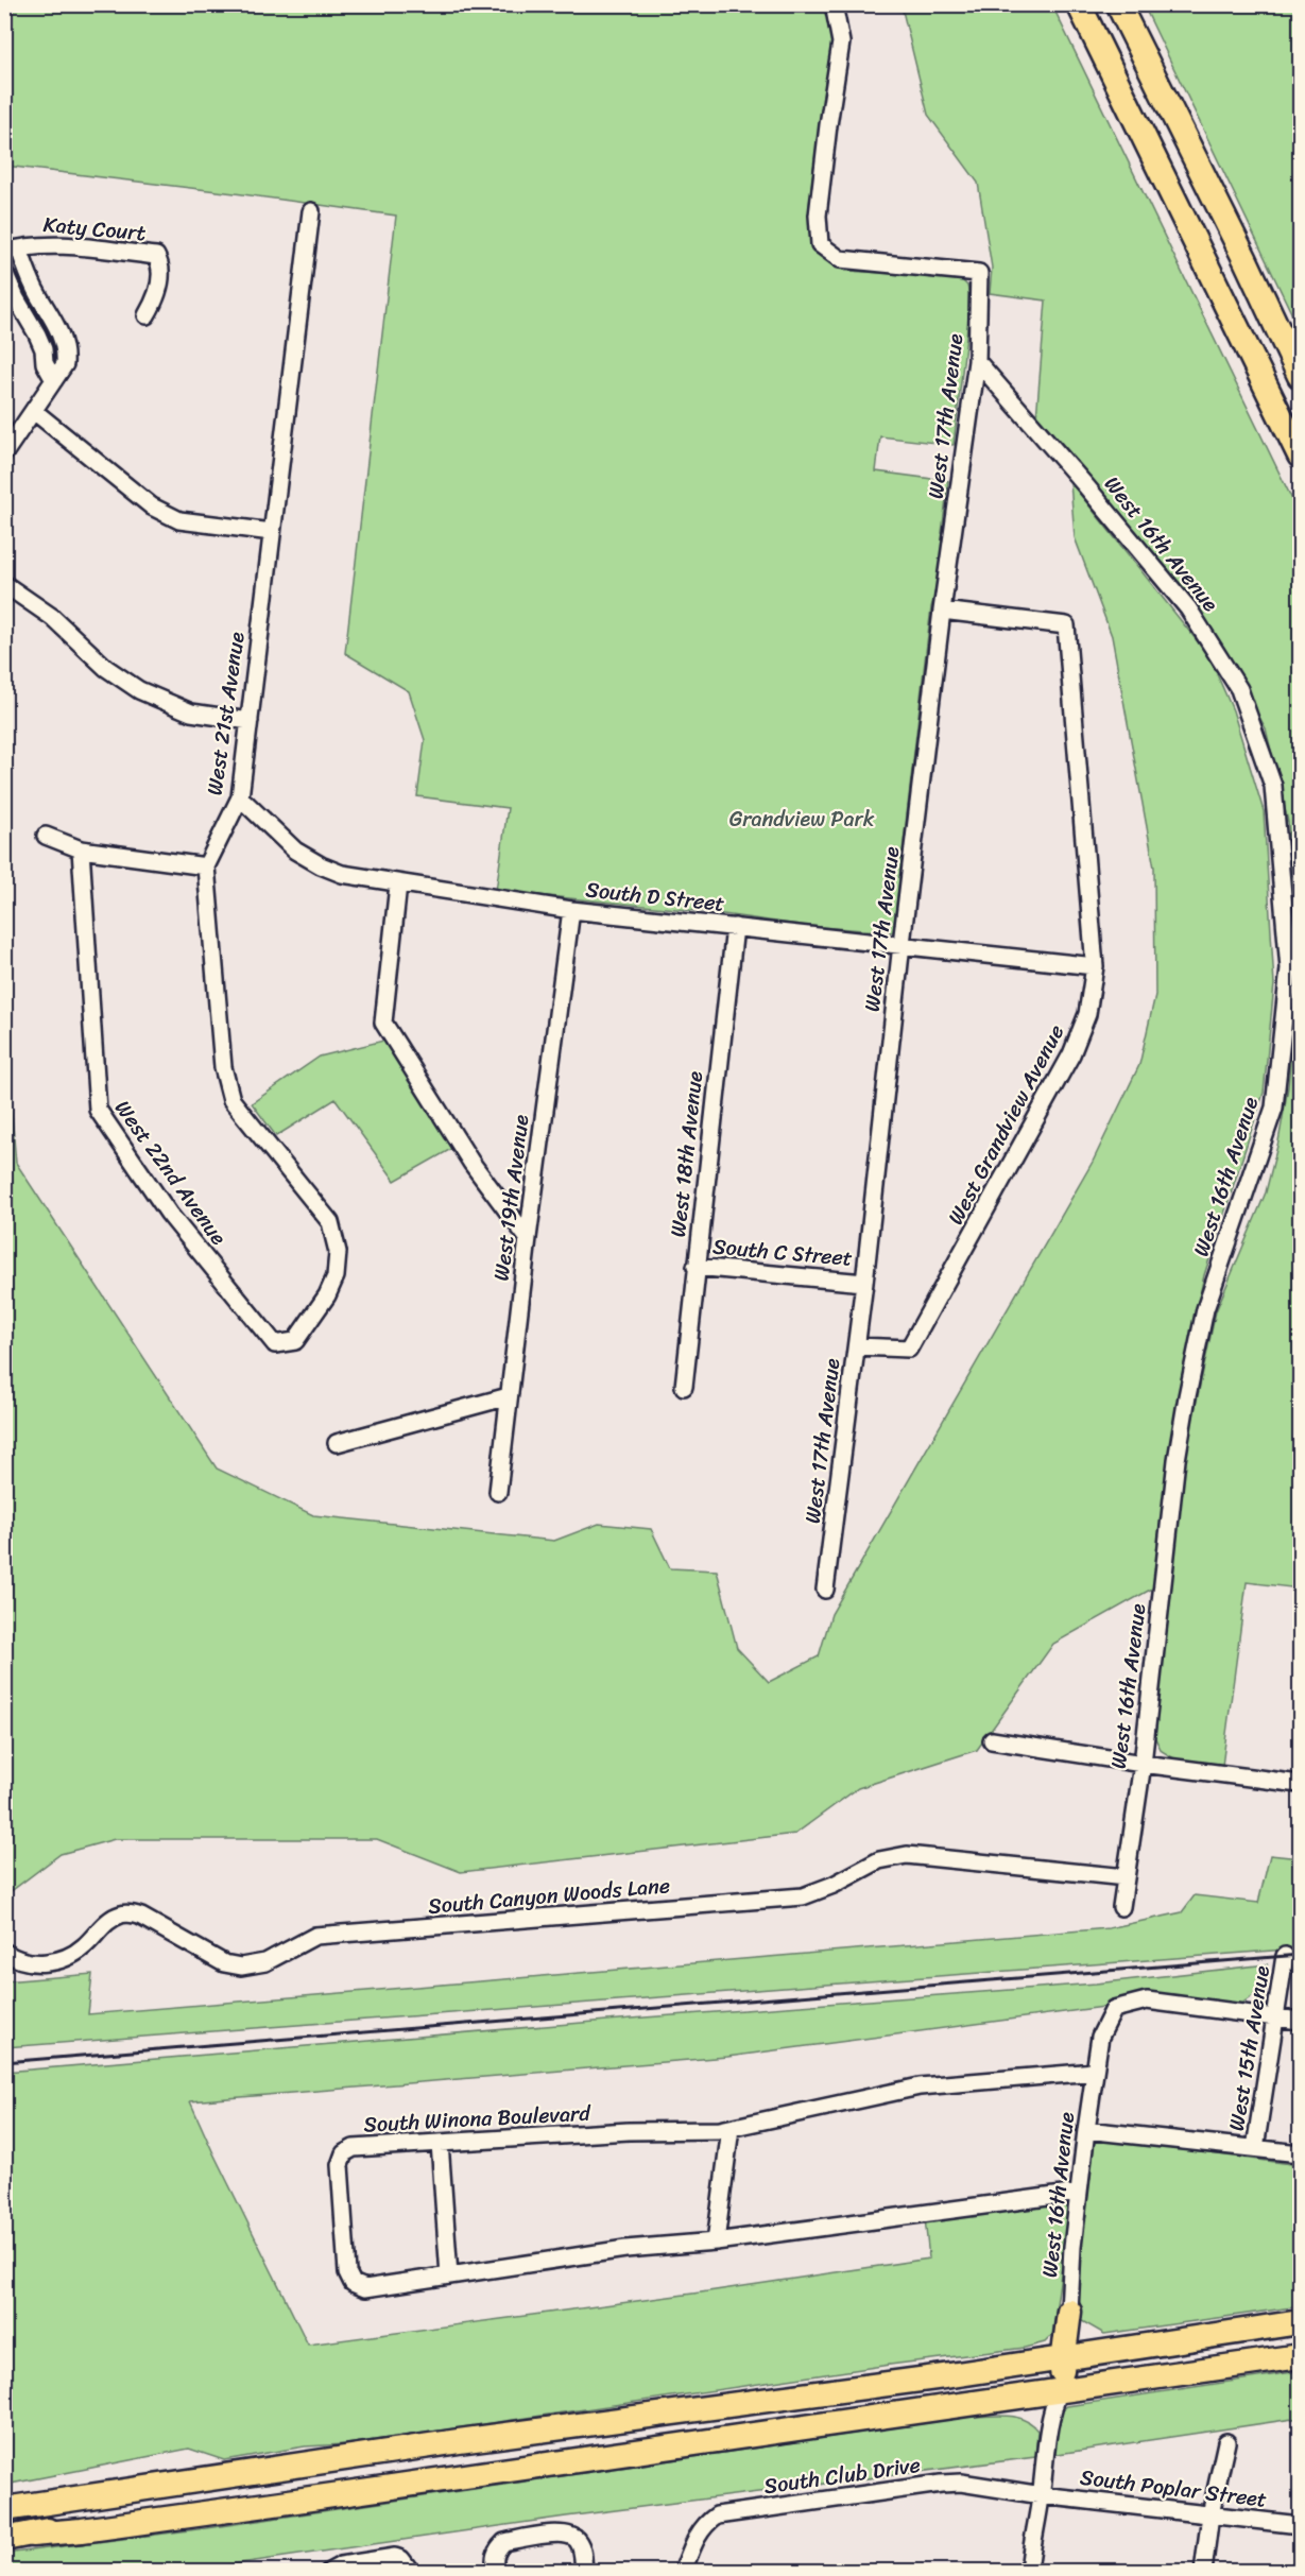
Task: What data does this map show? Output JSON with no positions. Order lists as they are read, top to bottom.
{
  "streets": {
    "street": [
      "Katy Court",
      "West 17th Avenue",
      "West 16th Avenue",
      "West 21st Avenue",
      "South D Street",
      "West Grandview Avenue",
      "West 18th Avenue",
      "West 22nd Avenue",
      "West 19th Avenue",
      "South C Street",
      "South Canyon Woods Lane",
      "West 15th Avenue",
      "South Winona Boulevard",
      "South Club Drive",
      "South Poplar Street"
    ]
  },
  "crossings": [
    ["West 17th Avenue", "West 16th Avenue"],
    ["West 17th Avenue", "South D Street"],
    ["West 17th Avenue", "West Grandview Avenue"],
    ["West 17th Avenue", "South C Street"],
    ["West 16th Avenue", "South Canyon Woods Lane"],
    ["West 16th Avenue", "West 15th Avenue"],
    ["West 16th Avenue", "South Winona Boulevard"],
    ["West 21st Avenue", "South D Street"],
    ["West 21st Avenue", "West 22nd Avenue"],
    ["South D Street", "West Grandview Avenue"],
    ["South D Street", "West 18th Avenue"],
    ["South D Street", "West 19th Avenue"],
    ["West 18th Avenue", "South C Street"],
    ["South Club Drive", "South Poplar Street"]
  ],
  "parks": ["Grandview Park"]
}
